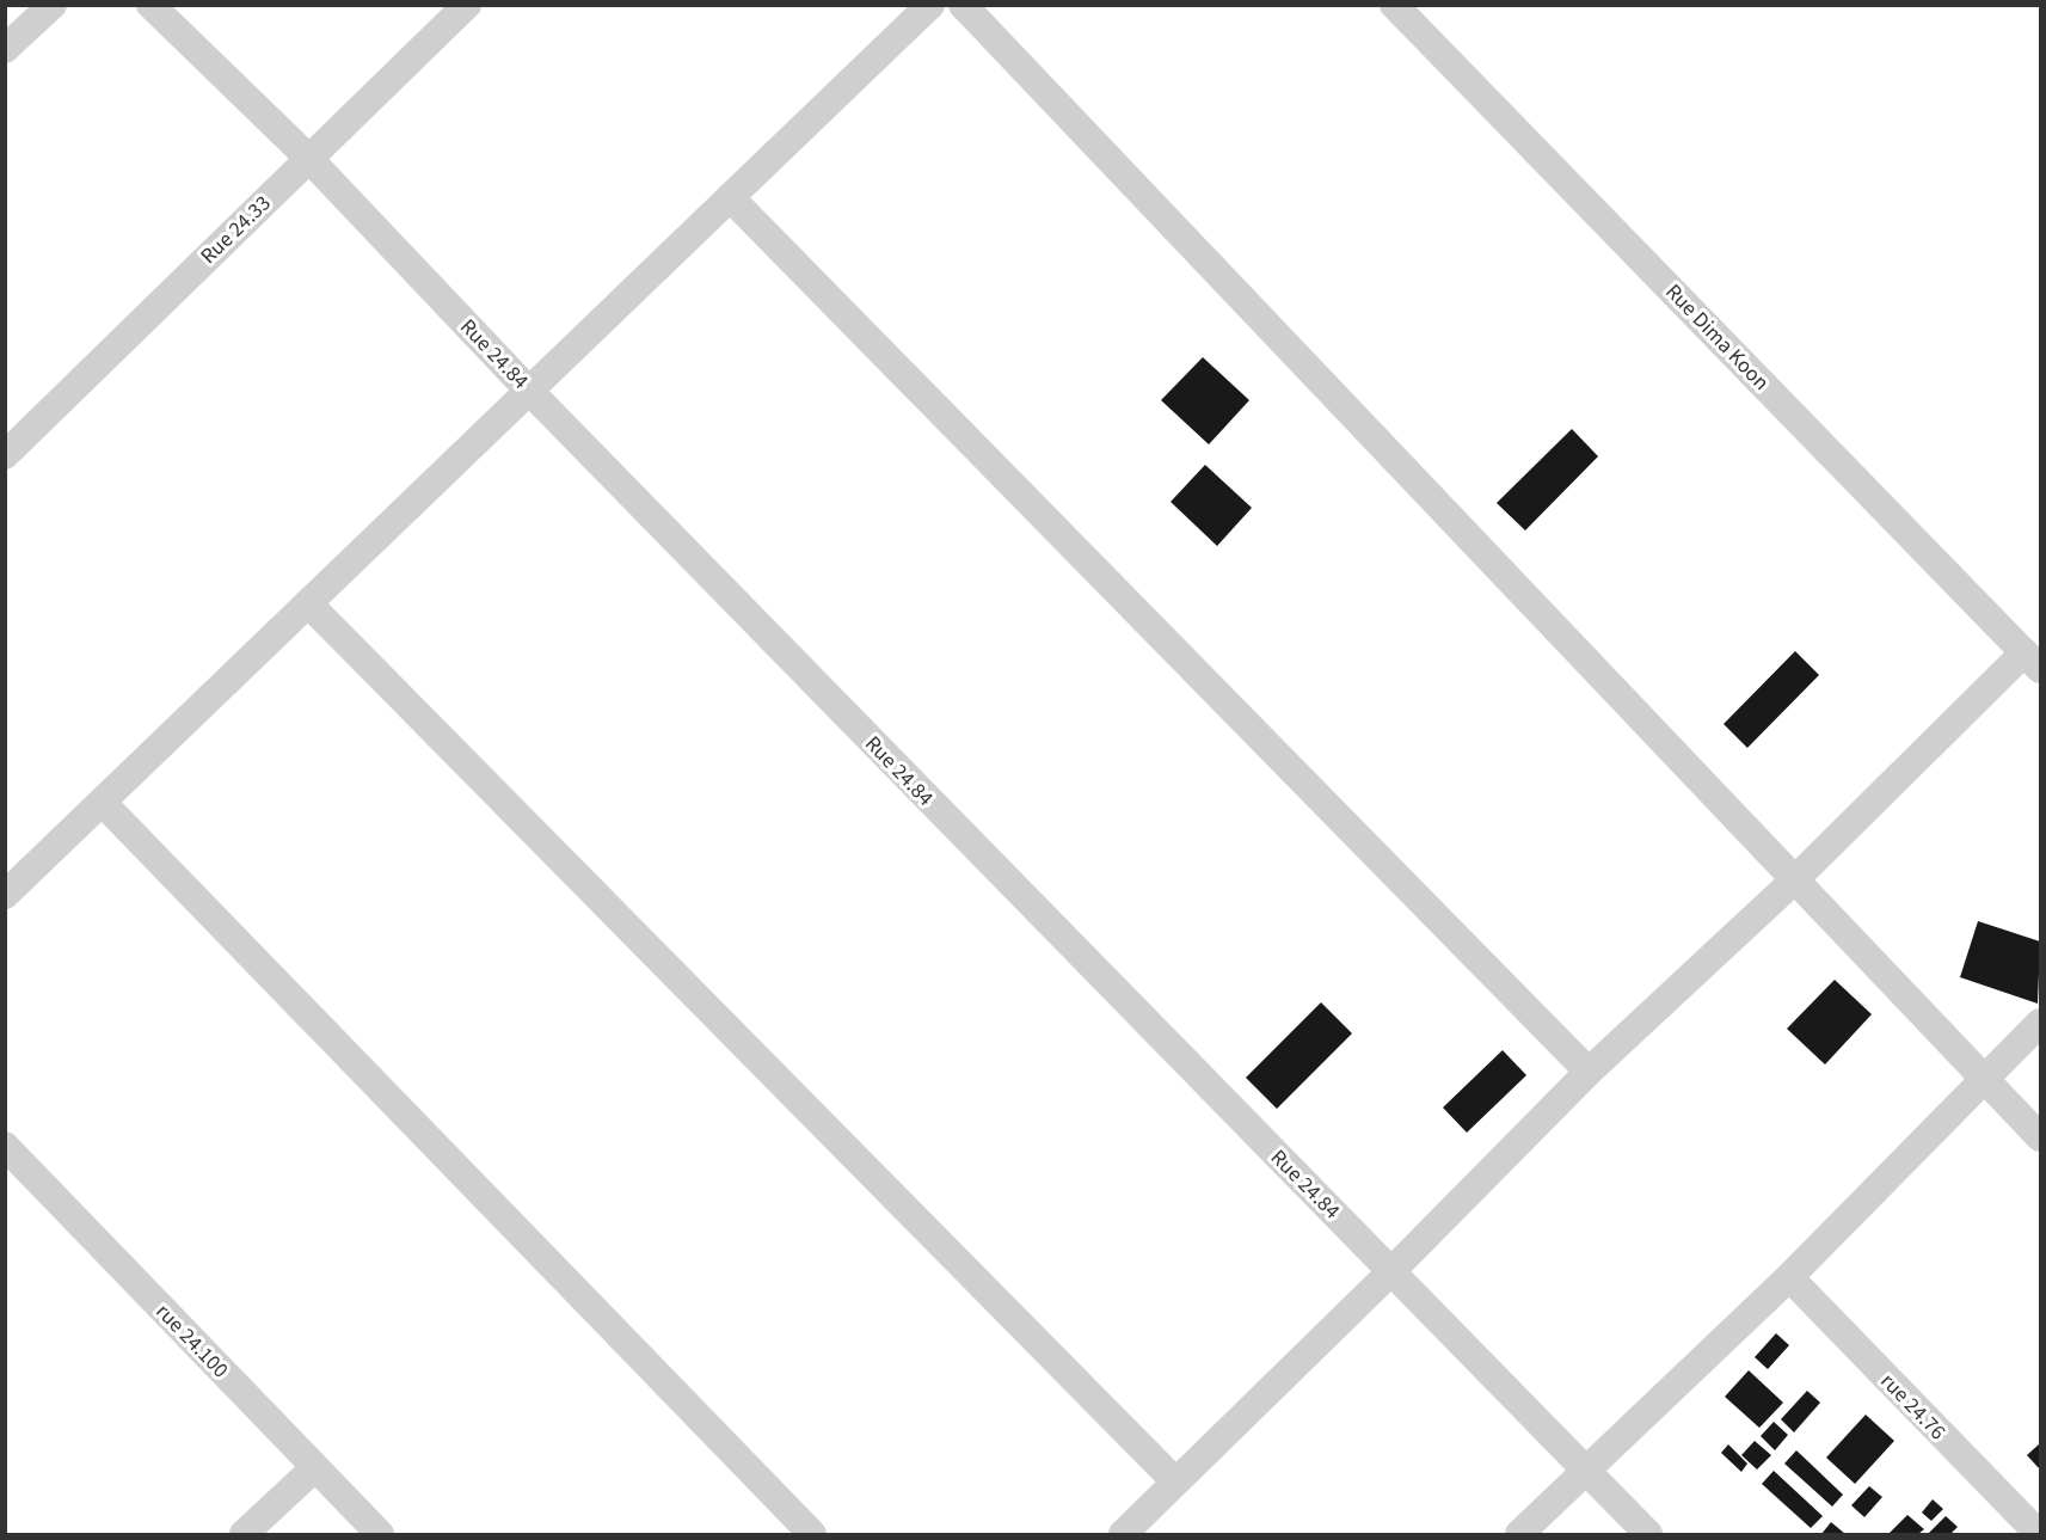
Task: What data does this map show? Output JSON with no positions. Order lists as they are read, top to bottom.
{
  "streets": {
    "street": [
      "Rue 24.33",
      "Rue Dima Koon",
      "Rue 24.84",
      "rue 24.100",
      "rue 24.76"
    ]
  },
  "crossings": [
    ["Rue 24.33", "Rue 24.84"]
  ]
}
